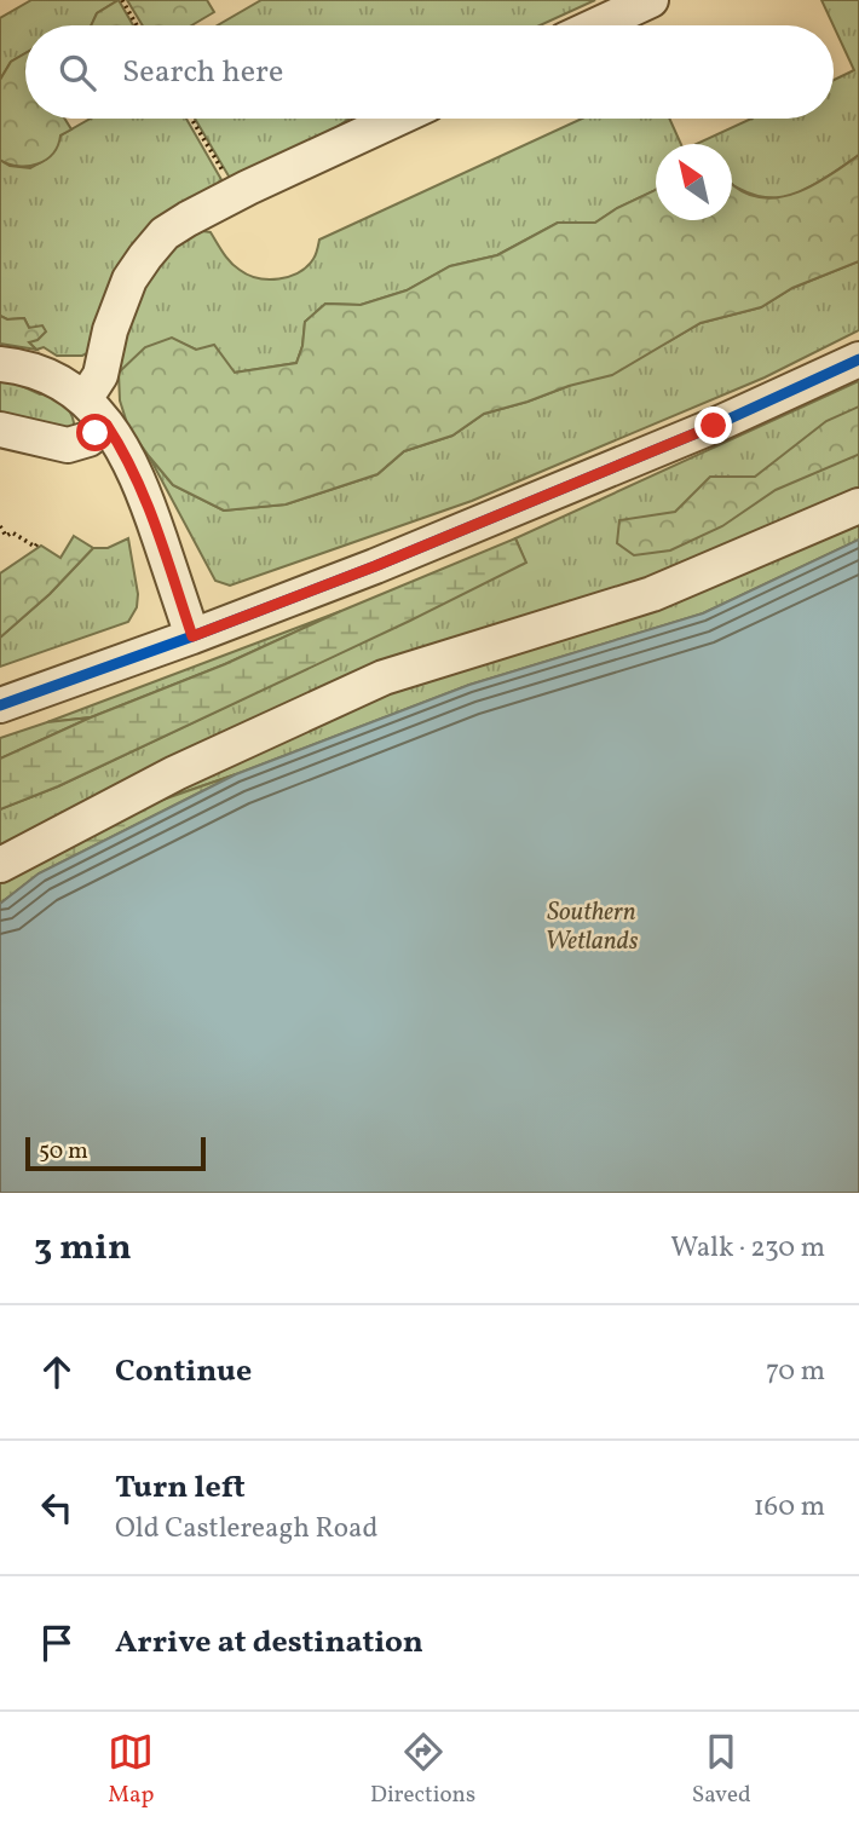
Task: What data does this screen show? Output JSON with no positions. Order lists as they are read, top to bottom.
{
  "water": ["Southern Wetlands"],
  "scale_bar": "50 m",
  "north": "top left",
  "page": {
    "search": "Search here",
    "scale": "50 m",
    "heading": ["3 min", "Walk · 230 m"],
    "list": [
      ["Continue", "70 m"],
      ["Turn left", "Old Castlereagh Road", "160 m"],
      "Arrive at destination"
    ],
    "nav": ["Map", "Directions", "Saved"]
  }
}
